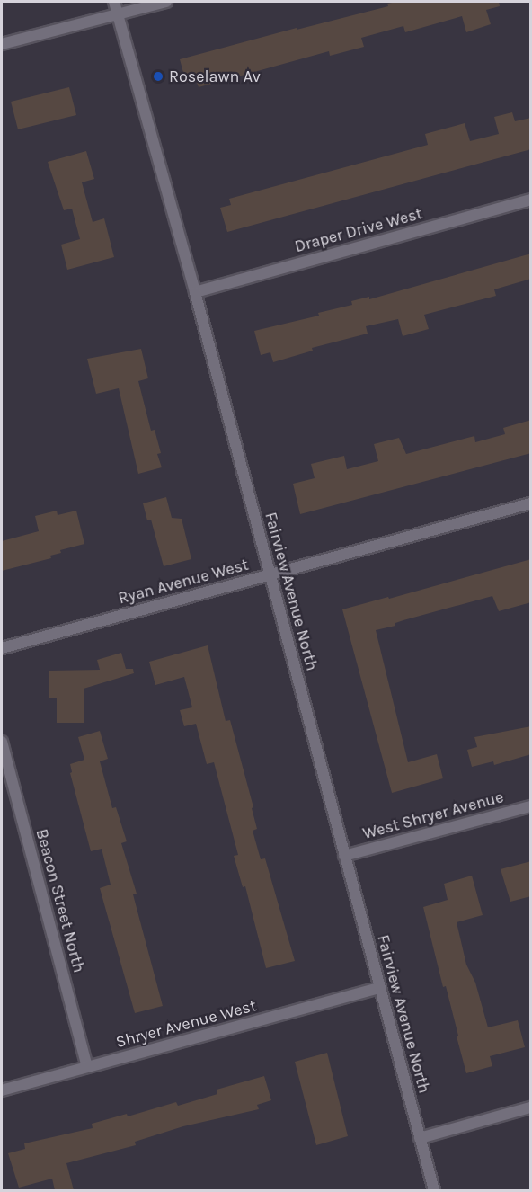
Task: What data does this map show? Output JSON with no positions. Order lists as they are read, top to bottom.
{
  "streets": {
    "street": [
      "Draper Drive West",
      "Ryan Avenue West",
      "Fairview Avenue North",
      "West Shryer Avenue",
      "Beacon Street North",
      "Shryer Avenue West"
    ]
  },
  "crossings": [
    ["Draper Drive West", "Fairview Avenue North"],
    ["Ryan Avenue West", "Fairview Avenue North"],
    ["Fairview Avenue North", "West Shryer Avenue"],
    ["Fairview Avenue North", "Shryer Avenue West"],
    ["Beacon Street North", "Shryer Avenue West"]
  ],
  "places": ["Roselawn Av"]
}
